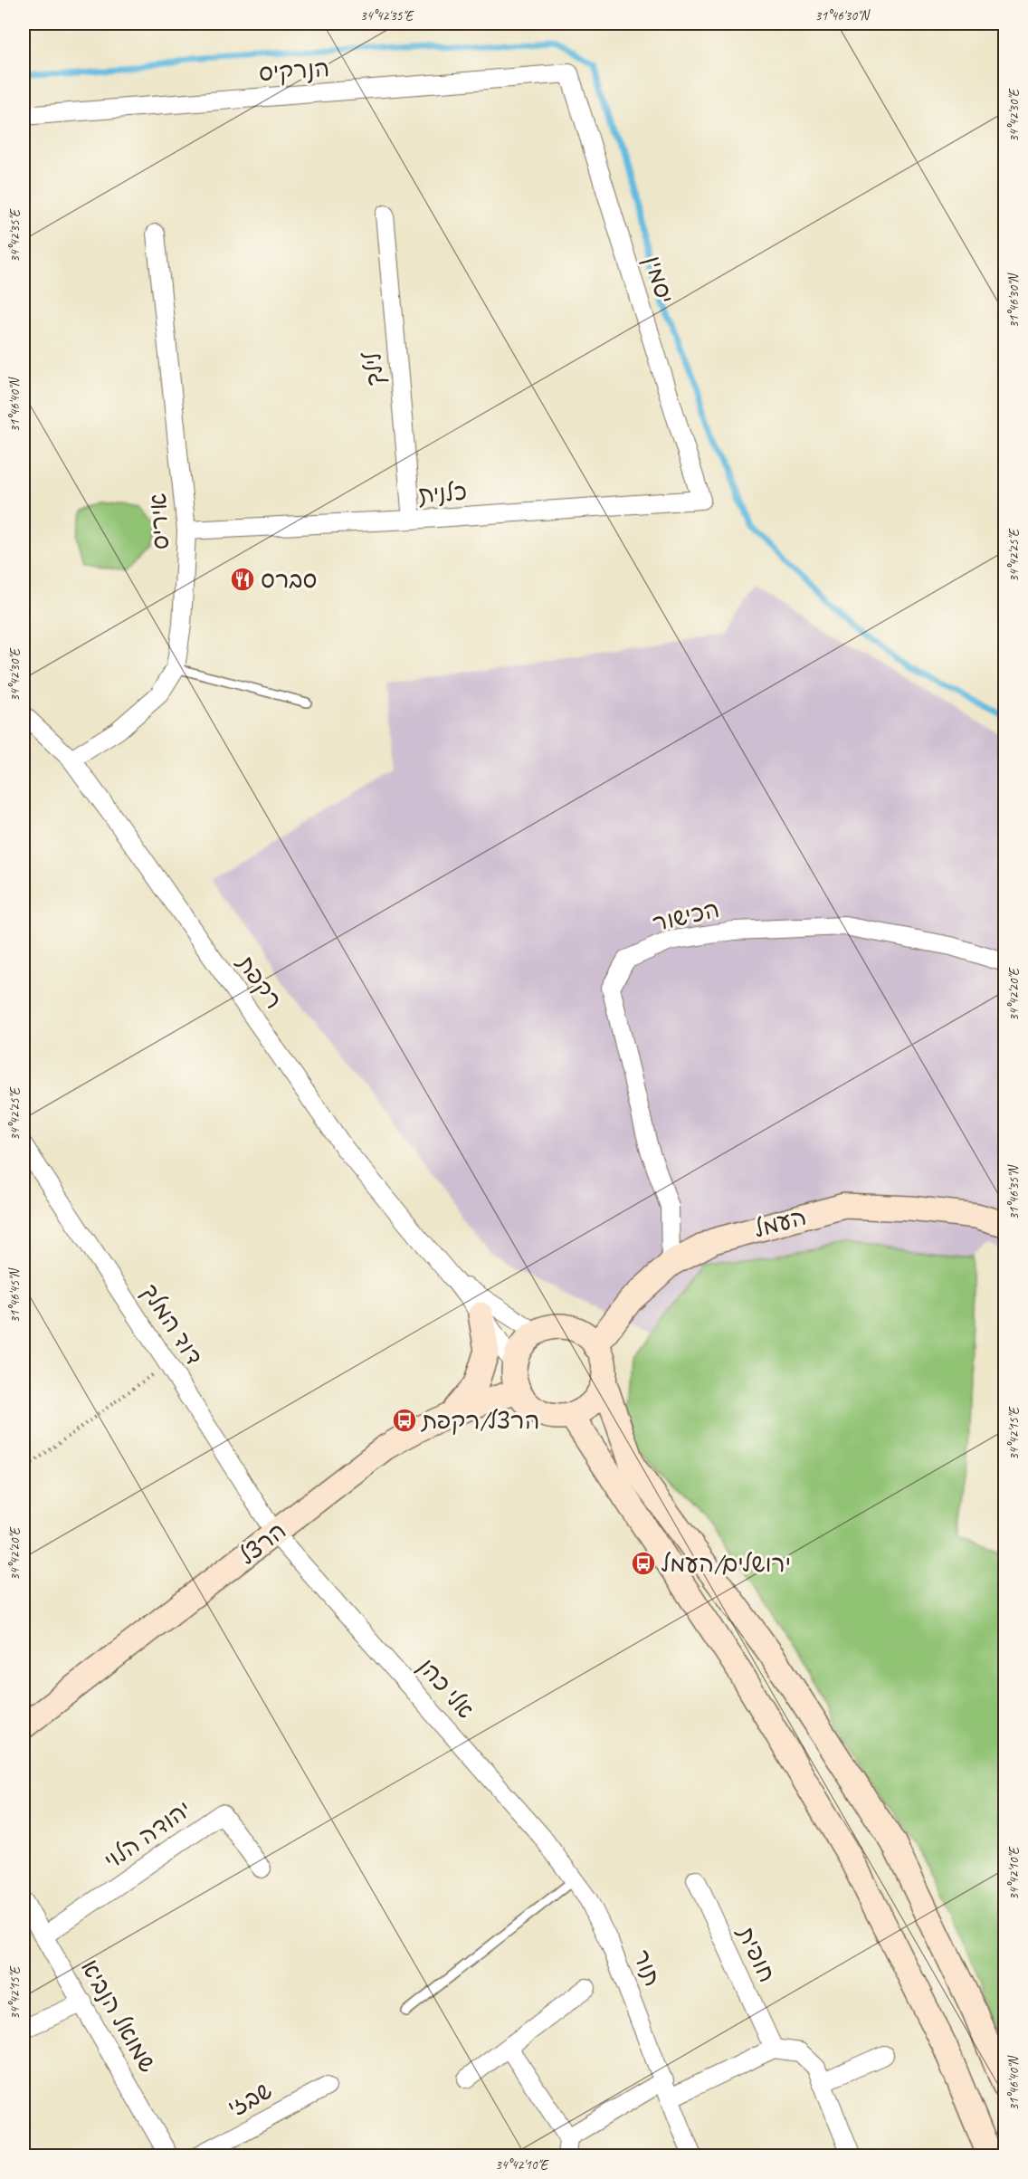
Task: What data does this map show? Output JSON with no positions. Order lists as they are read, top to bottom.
{
  "streets": {
    "street": [
      "הנרקיס",
      "יסמין",
      "לילך",
      "כלנית",
      "איריס",
      "הכישור",
      "רקפת",
      "העמל",
      "דוד המלך",
      "הרצל",
      "אלי כהן",
      "יהודה הלוי",
      "חופית",
      "תור",
      "שמואל הנביא",
      "שבזי"
    ]
  },
  "crossings": [
    ["הנרקיס", "יסמין"],
    ["יסמין", "כלנית"],
    ["לילך", "כלנית"],
    ["כלנית", "איריס"],
    ["איריס", "רקפת"],
    ["הכישור", "העמל"],
    ["רקפת", "העמל"],
    ["רקפת", "הרצל"],
    ["העמל", "הרצל"],
    ["דוד המלך", "הרצל"],
    ["דוד המלך", "אלי כהן"],
    ["הרצל", "אלי כהן"],
    ["אלי כהן", "תור"],
    ["יהודה הלוי", "שמואל הנביא"]
  ],
  "places": {
    "restaurant": ["סברס"],
    "bus stop": ["הרצל/רקפת", "ירושלים/העמל"]
  },
  "coordinates": [
    "34°42'35\"E",
    "31°46'30\"N",
    "34°42'30\"E",
    "31°46'40\"N",
    "34°42'25\"E",
    "34°42'20\"E",
    "31°46'35\"N",
    "31°46'45\"N",
    "34°42'15\"E",
    "34°42'10\"E"
  ]
}
